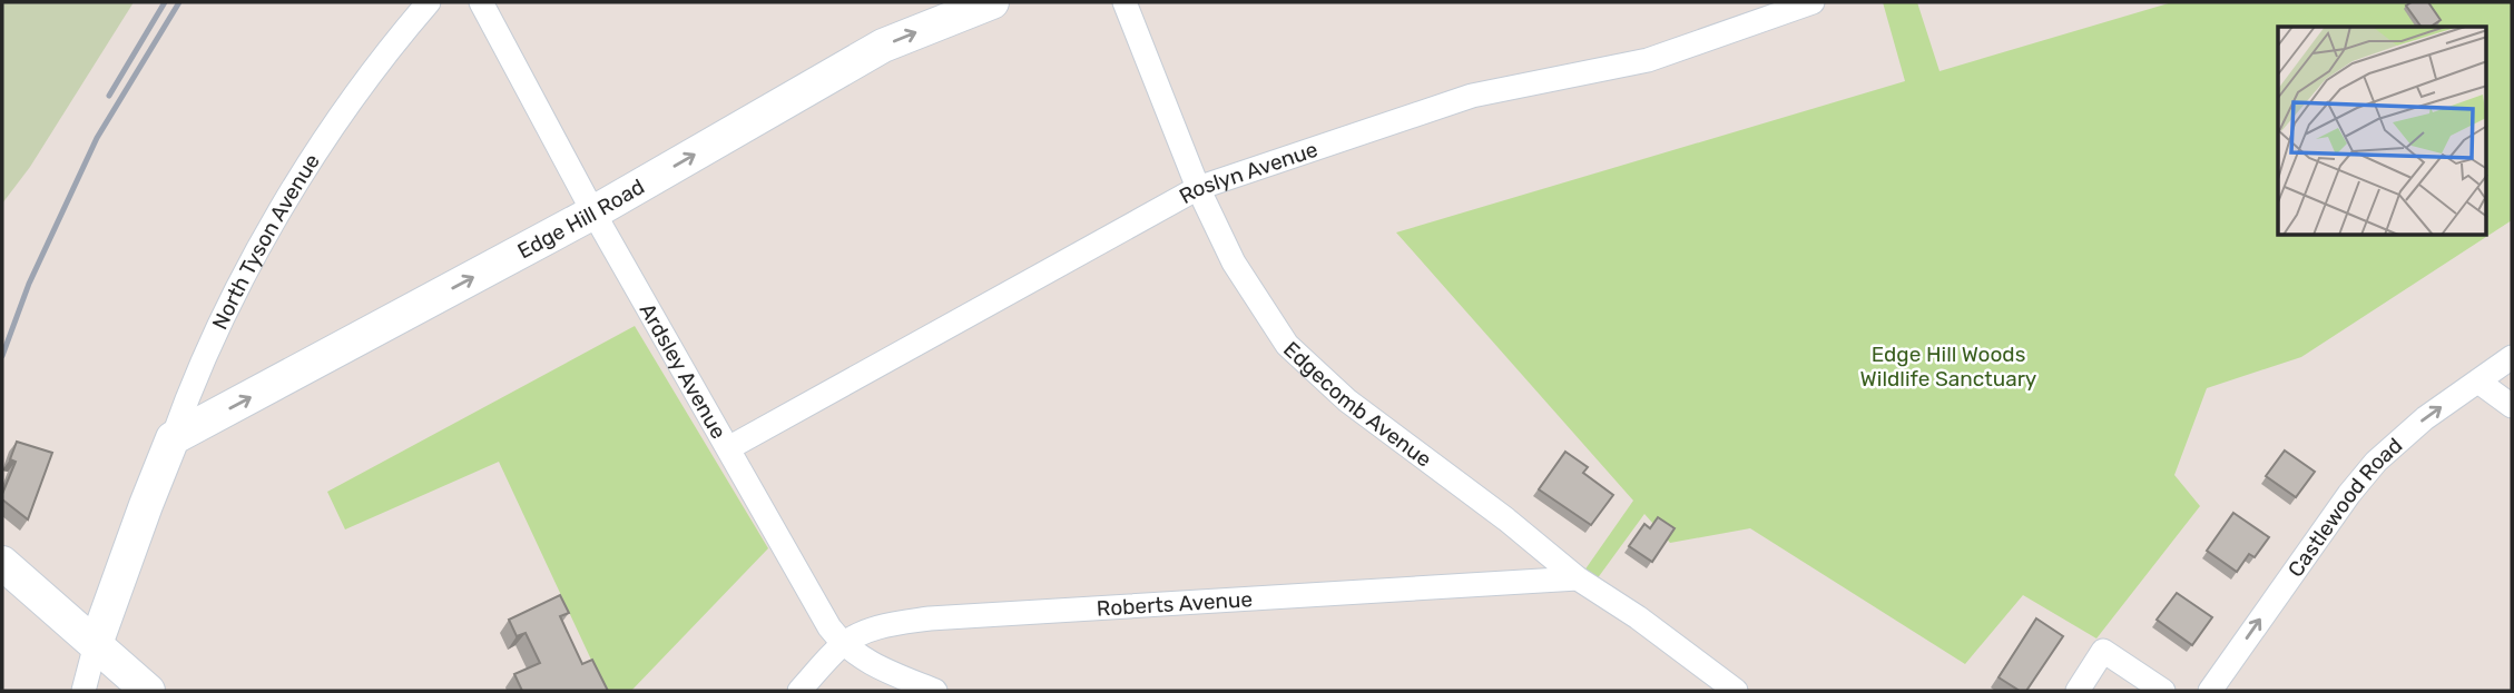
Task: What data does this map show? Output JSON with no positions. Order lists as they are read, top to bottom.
{
  "streets": {
    "street": [
      "Roslyn Avenue",
      "Edge Hill Road",
      "North Tyson Avenue",
      "Ardsley Avenue",
      "Edgecomb Avenue",
      "Castlewood Road",
      "Roberts Avenue"
    ]
  },
  "crossings": [
    ["Roslyn Avenue", "Ardsley Avenue"],
    ["Roslyn Avenue", "Edgecomb Avenue"],
    ["Edge Hill Road", "North Tyson Avenue"],
    ["Edge Hill Road", "Ardsley Avenue"],
    ["Ardsley Avenue", "Roberts Avenue"],
    ["Edgecomb Avenue", "Roberts Avenue"]
  ],
  "one_way": ["Edge Hill Road", "Castlewood Road"],
  "parks": ["Edge Hill Woods Wildlife Sanctuary"]
}
